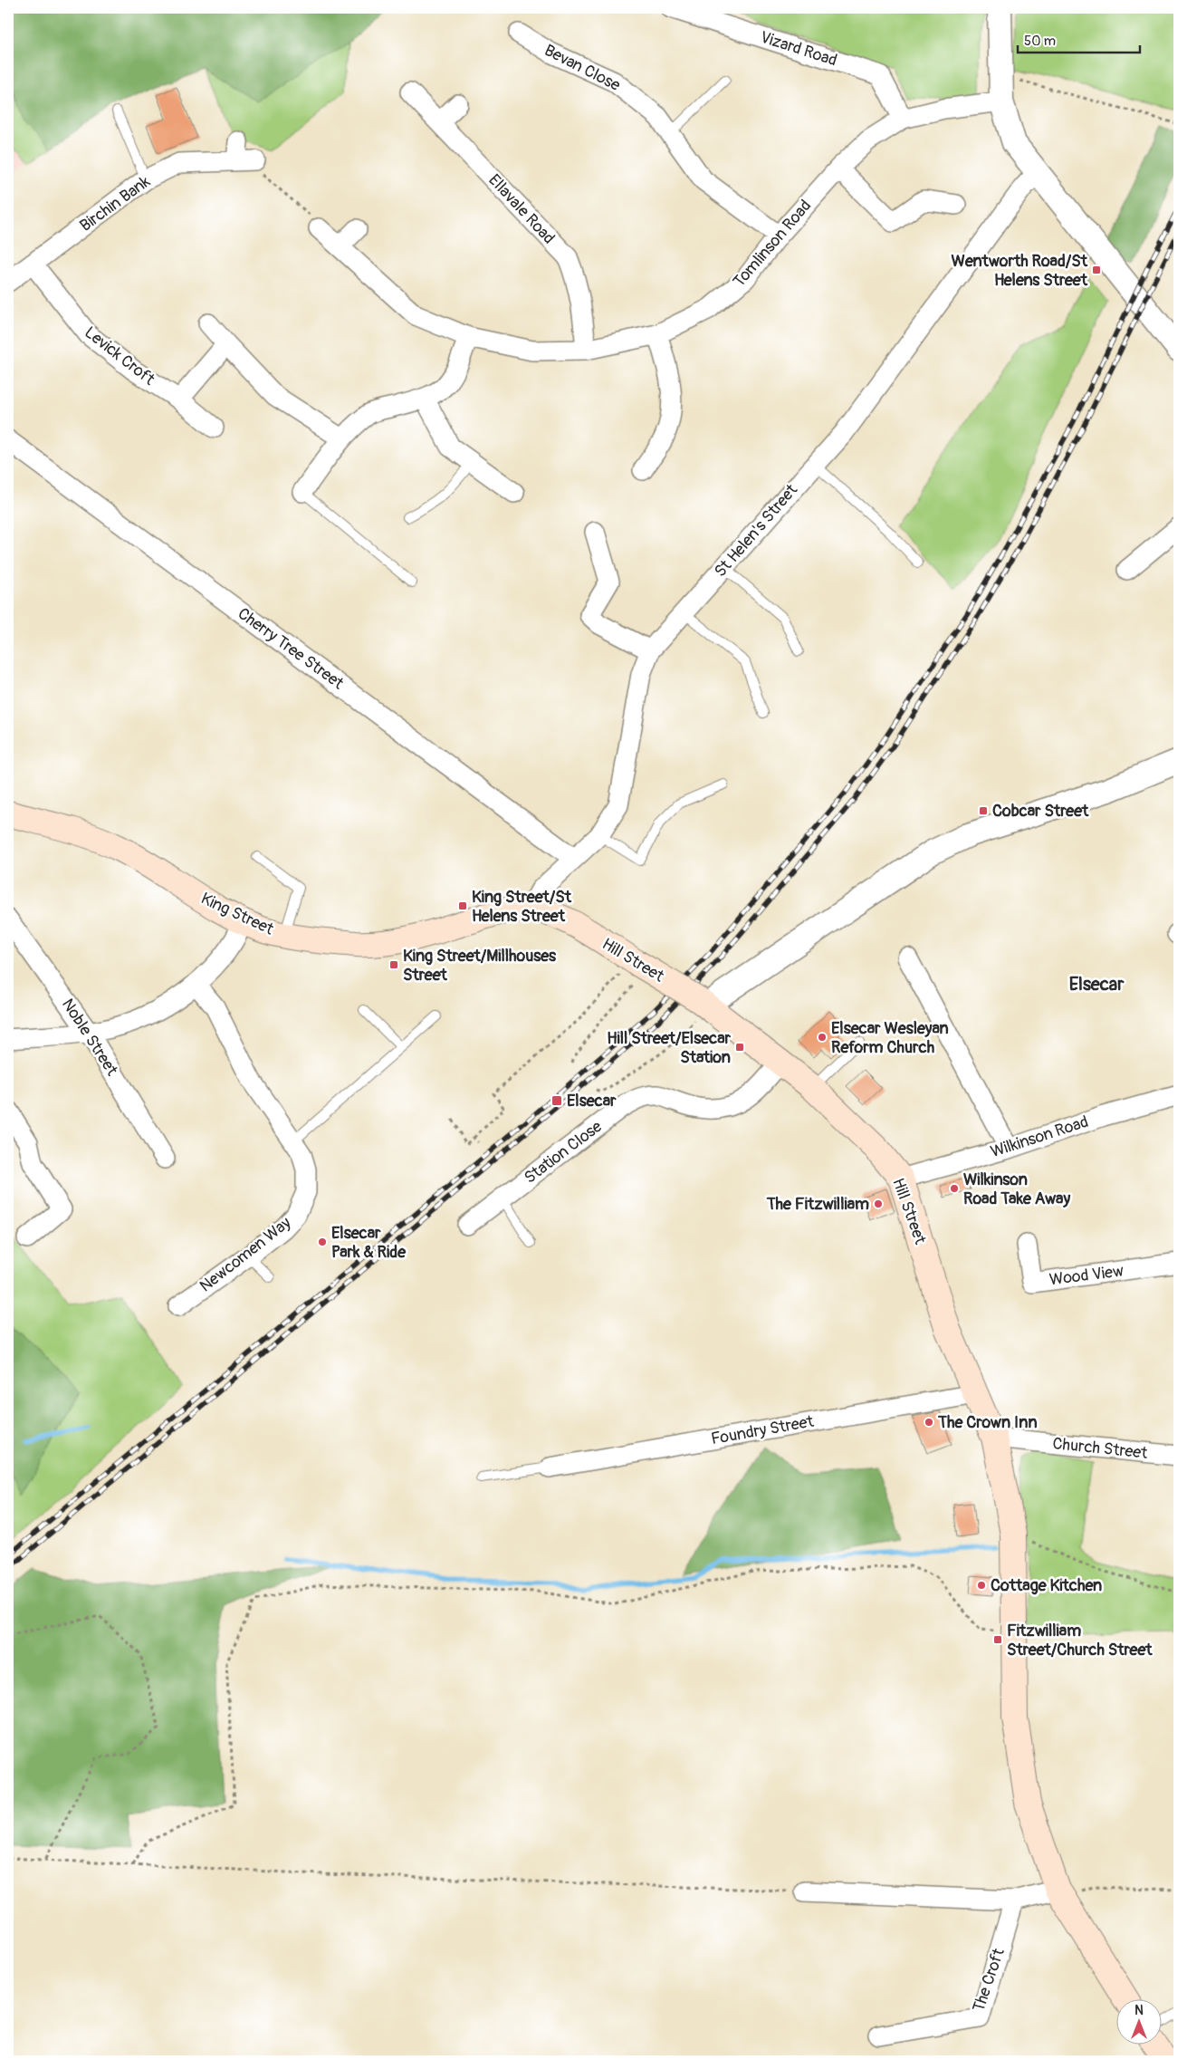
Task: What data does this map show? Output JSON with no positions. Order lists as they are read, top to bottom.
{
  "streets": {
    "main road": ["King Street", "Hill Street"],
    "street": [
      "Vizard Road",
      "Bevan Close",
      "Birchin Bank",
      "Ellavale Road",
      "Tomlinson Road",
      "Levick Croft",
      "St Helen's Street",
      "Cherry Tree Street",
      "Noble Street",
      "Wilkinson Road",
      "Station Close",
      "Newcomen Way",
      "Wood View",
      "Foundry Street",
      "Church Street",
      "The Croft"
    ]
  },
  "crossings": [
    ["Vizard Road", "Tomlinson Road"],
    ["Bevan Close", "Tomlinson Road"],
    ["Birchin Bank", "Levick Croft"],
    ["Ellavale Road", "Tomlinson Road"],
    ["St Helen's Street", "Cherry Tree Street"],
    ["St Helen's Street", "King Street"],
    ["St Helen's Street", "Hill Street"],
    ["King Street", "Hill Street"],
    ["Hill Street", "Wilkinson Road"],
    ["Hill Street", "Station Close"],
    ["Hill Street", "Foundry Street"],
    ["Hill Street", "Church Street"]
  ],
  "districts": ["Elsecar"],
  "places": {
    "transit": [
      "Wentworth Road/St Helens Street",
      "Cobcar Street",
      "King Street/St Helens Street",
      "King Street/Millhouses Street",
      "Hill Street/Elsecar Station",
      "Elsecar",
      "Fitzwilliam Street/Church Street"
    ],
    "other": [
      "Elsecar Wesleyan Reform Church",
      "Wilkinson Road Take Away",
      "The Fitzwilliam",
      "Elsecar Park & Ride",
      "The Crown Inn",
      "Cottage Kitchen"
    ]
  },
  "scale_bar": "50 m",
  "north": "top"
}
